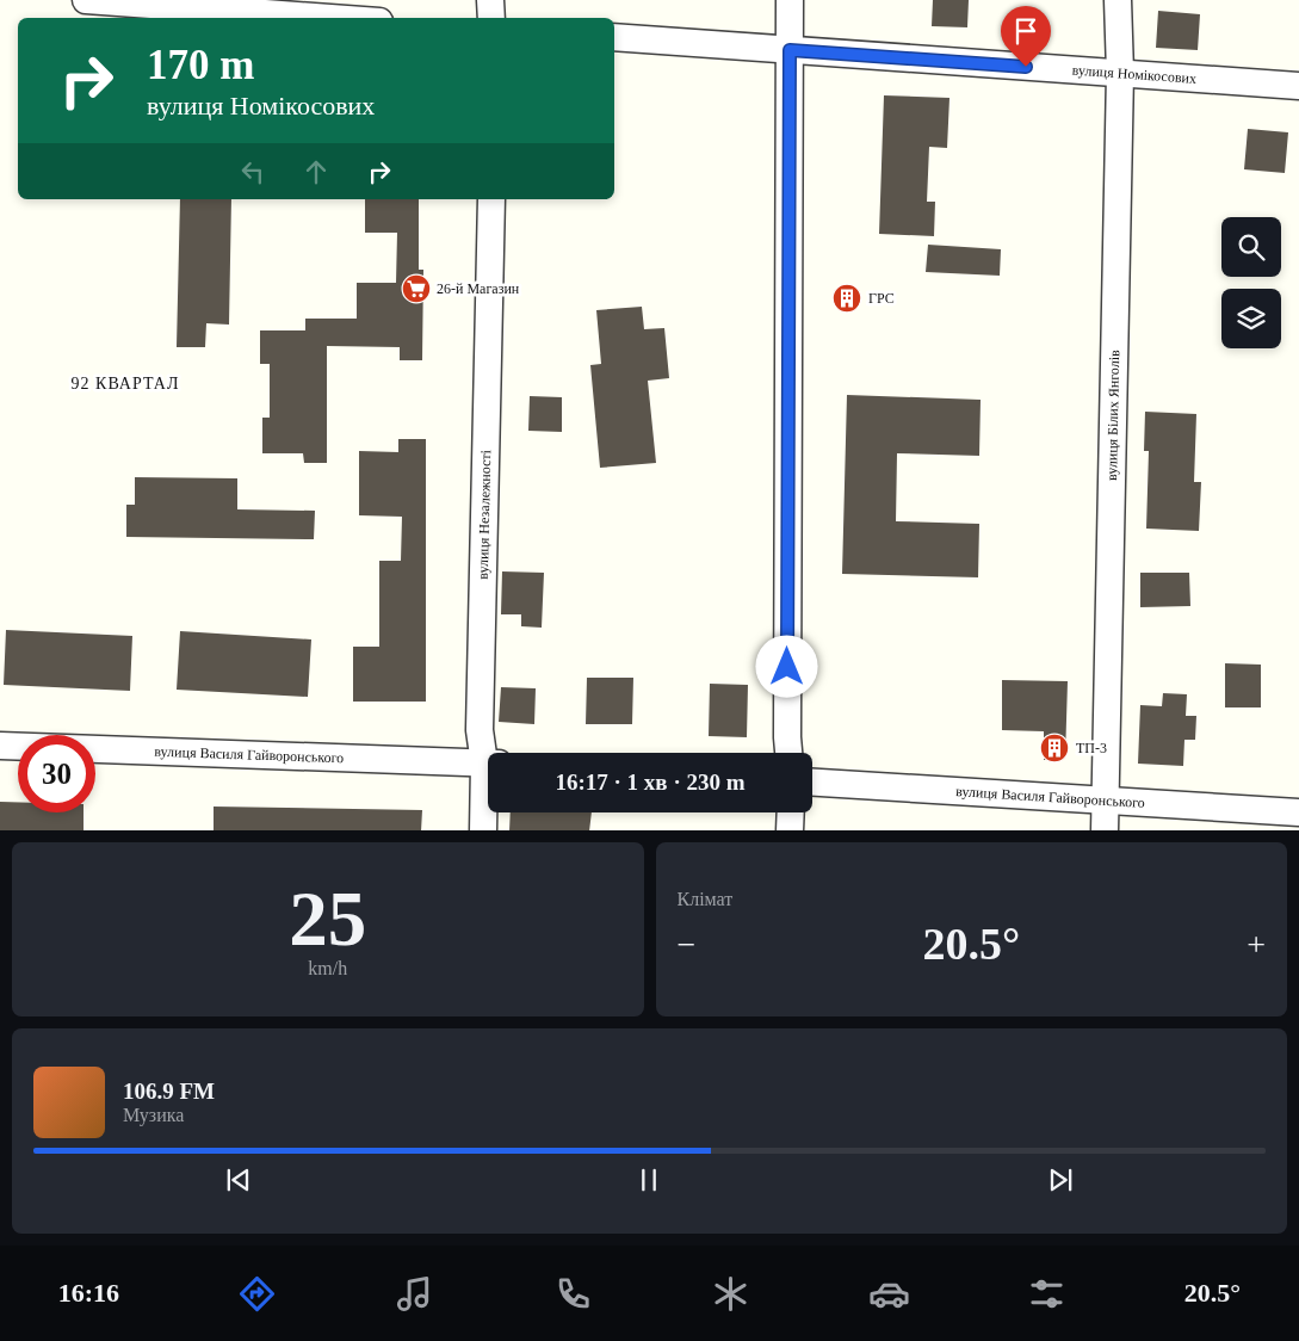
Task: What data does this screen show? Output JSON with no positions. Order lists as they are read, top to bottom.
{
  "streets": {
    "street": [
      "вулиця Номікосових",
      "вулиця Білих Янголів",
      "вулиця Незалежності",
      "вулиця Василя Гайворонського"
    ]
  },
  "crossings": [
    ["вулиця Номікосових", "вулиця Білих Янголів"],
    ["вулиця Білих Янголів", "вулиця Василя Гайворонського"]
  ],
  "districts": ["92 КВАРТАЛ"],
  "places": {
    "supermarket": ["26-й Магазин"],
    "building": ["ГРС", "ТП-3"]
  },
  "page": {
    "turn": ["170 m", "вулиця Номікосових"],
    "limit": "30",
    "trip": "16:17 · 1 хв · 230 m",
    "tile": [
      ["25", "km/h"],
      "Клімат"
    ],
    "heat": ["−", "20.5°", "+"],
    "song": ["106.9 FM", "Музика"],
    "tabs": ["16:16", "20.5°"]
  }
}
